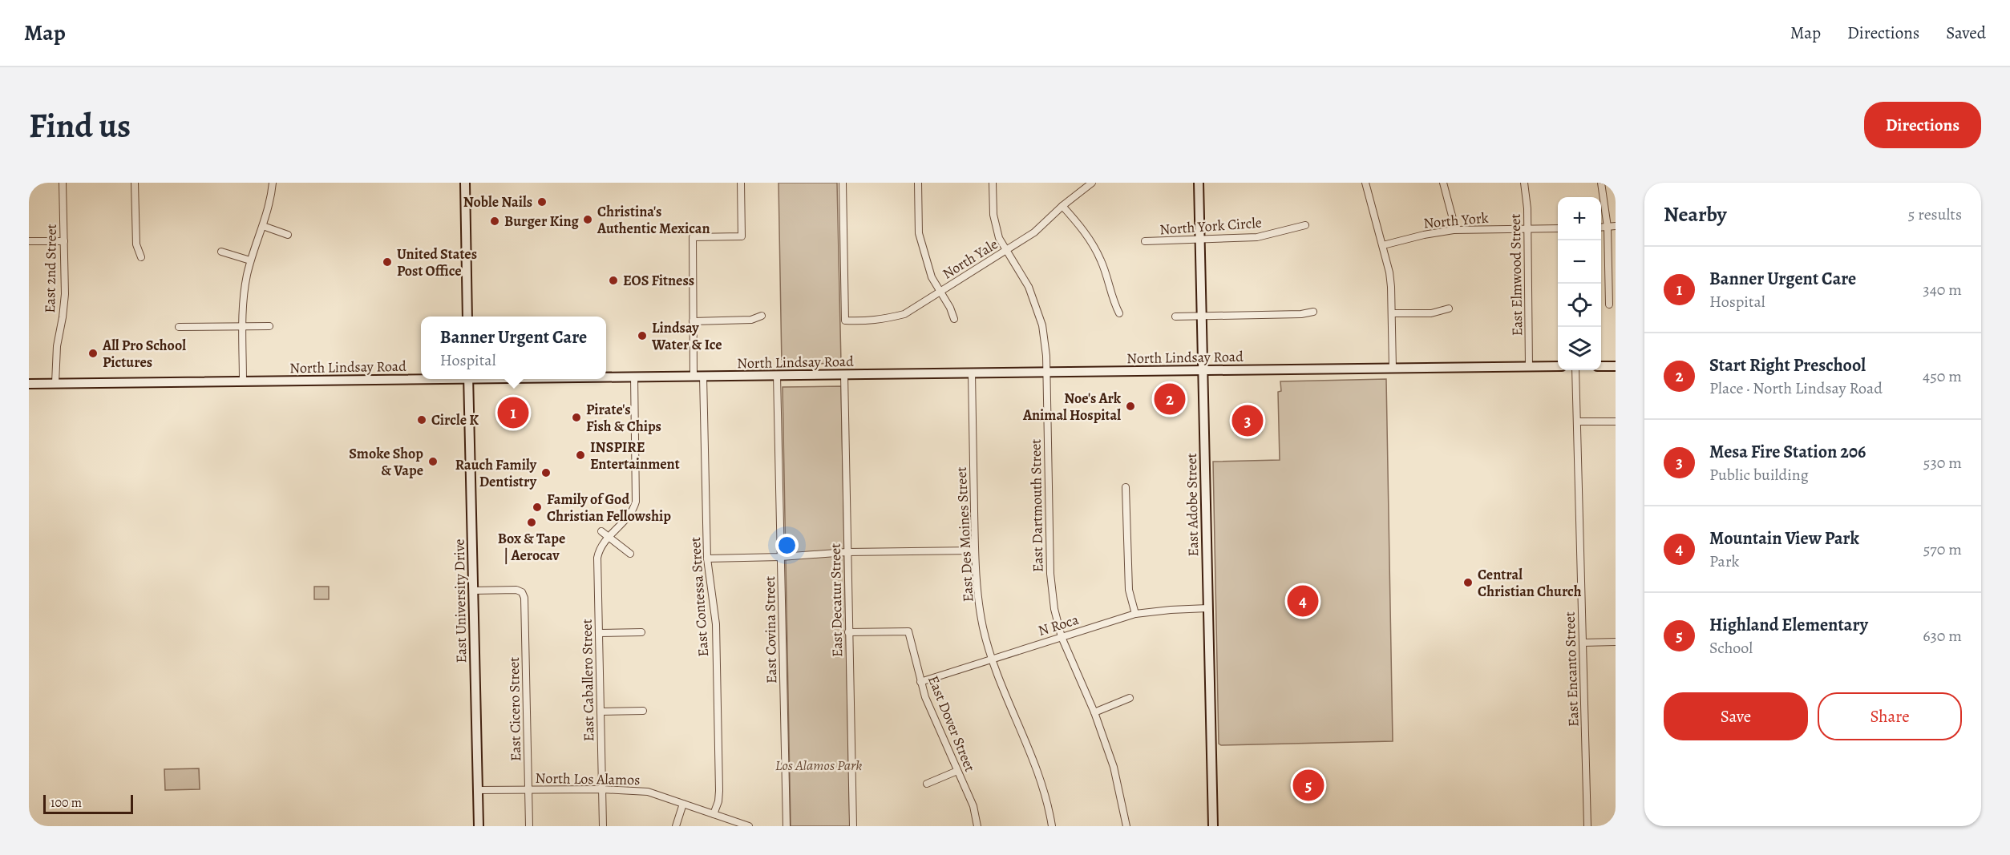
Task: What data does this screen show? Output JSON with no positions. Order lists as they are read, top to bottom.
{
  "streets": {
    "main road": ["North Lindsay Road", "East Adobe Street", "East University Drive"],
    "street": [
      "North York",
      "North York Circle",
      "North Yale",
      "East 2nd Street",
      "East Elmwood Street",
      "East Dartmouth Street",
      "East Des Moines Street",
      "East Contessa Street",
      "East Decatur Street",
      "N Roca",
      "East Covina Street",
      "East Encanto Street",
      "East Caballero Street",
      "East Cicero Street",
      "East Dover Street",
      "North Los Alamos"
    ]
  },
  "crossings": [
    ["North York", "East Elmwood Street"],
    ["North York Circle", "East Adobe Street"],
    ["North Yale", "East Dartmouth Street"],
    ["East 2nd Street", "North Lindsay Road"],
    ["East Elmwood Street", "North Lindsay Road"],
    ["North Lindsay Road", "East Adobe Street"],
    ["North Lindsay Road", "East Dartmouth Street"],
    ["North Lindsay Road", "East Des Moines Street"],
    ["North Lindsay Road", "East Contessa Street"],
    ["North Lindsay Road", "East Decatur Street"],
    ["North Lindsay Road", "East Covina Street"],
    ["North Lindsay Road", "East Caballero Street"],
    ["East Adobe Street", "N Roca"],
    ["East Dartmouth Street", "N Roca"],
    ["East Des Moines Street", "N Roca"],
    ["East Contessa Street", "North Los Alamos"],
    ["East Decatur Street", "East Dover Street"],
    ["East University Drive", "East Cicero Street"],
    ["East University Drive", "North Los Alamos"],
    ["N Roca", "East Dover Street"],
    ["East Caballero Street", "North Los Alamos"],
    ["East Cicero Street", "North Los Alamos"]
  ],
  "parks": ["Los Alamos Park"],
  "places": [
    "Noble Nails",
    "Christina's Authentic Mexican",
    "Burger King",
    "United States Post Office",
    "EOS Fitness",
    "Lindsay Water & Ice",
    "All Pro School Pictures",
    "Noe's Ark Animal Hospital",
    "Pirate's Fish & Chips",
    "Circle K",
    "INSPIRE Entertainment",
    "Smoke Shop & Vape",
    "Rauch Family Dentistry",
    "Family of God Christian Fellowship",
    "Box & Tape | Aerocav",
    "Central Christian Church"
  ],
  "scale_bar": "100 m",
  "page": {
    "header": "Map",
    "nav": ["Map", "Directions", "Saved"],
    "buttons": [
      "Directions",
      ["Save", "Share"]
    ],
    "title": "Find us",
    "heading": ["Nearby", "5 results"],
    "map_buttons": ["+", "−"],
    "list": [
      {
        "mark": "1",
        "name": "Banner Urgent Care",
        "note": "Hospital",
        "value": "340 m"
      },
      {
        "mark": "2",
        "name": "Start Right Preschool",
        "note": "Place · North Lindsay Road",
        "value": "450 m"
      },
      {
        "mark": "3",
        "name": "Mesa Fire Station 206",
        "note": "Public building",
        "value": "530 m"
      },
      {
        "mark": "4",
        "name": "Mountain View Park",
        "note": "Park",
        "value": "570 m"
      },
      {
        "mark": "5",
        "name": "Highland Elementary",
        "note": "School",
        "value": "630 m"
      }
    ],
    "popup": ["Banner Urgent Care", "Hospital"],
    "pins": [
      "2",
      "1",
      "3",
      "4",
      "5"
    ],
    "scale": "100 m"
  }
}
